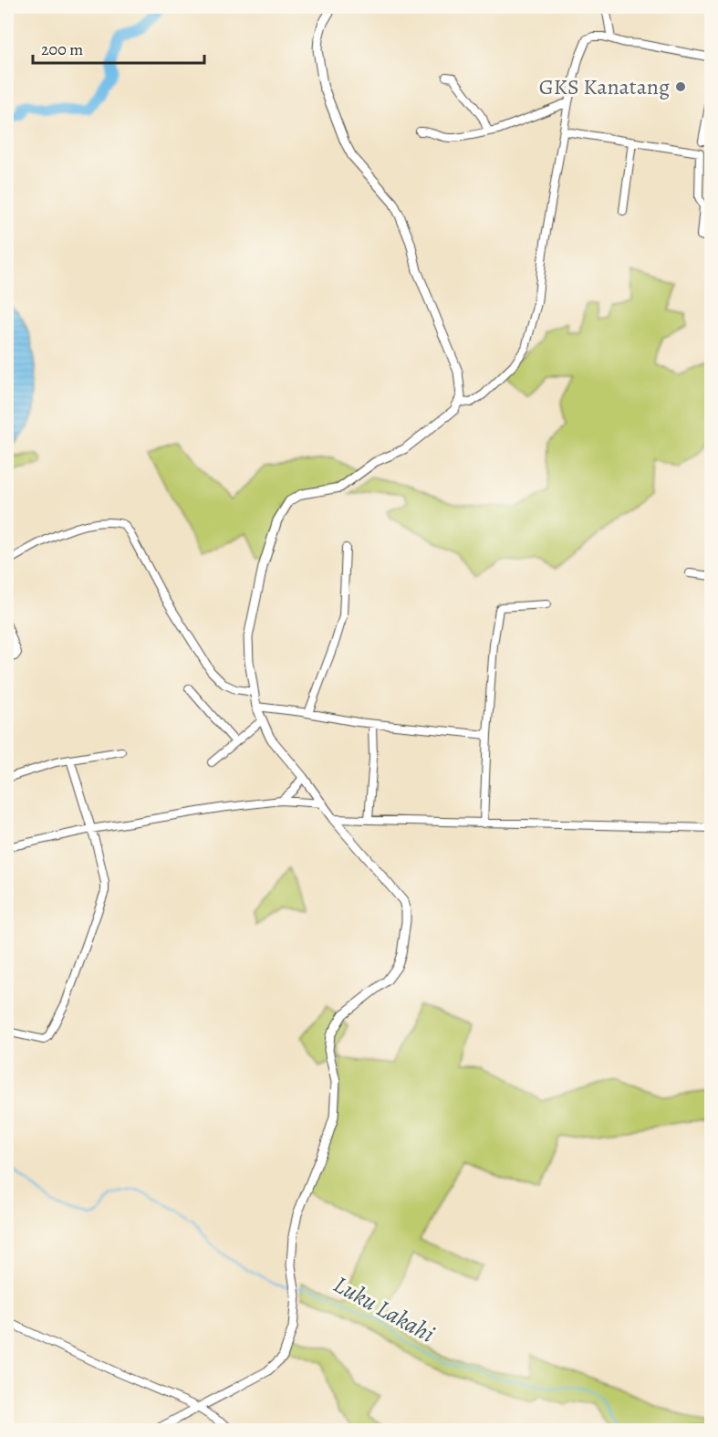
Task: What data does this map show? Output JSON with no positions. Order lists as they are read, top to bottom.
{
  "water": ["Luku Lakahi"],
  "places": ["GKS Kanatang"],
  "scale_bar": "200 m"
}
